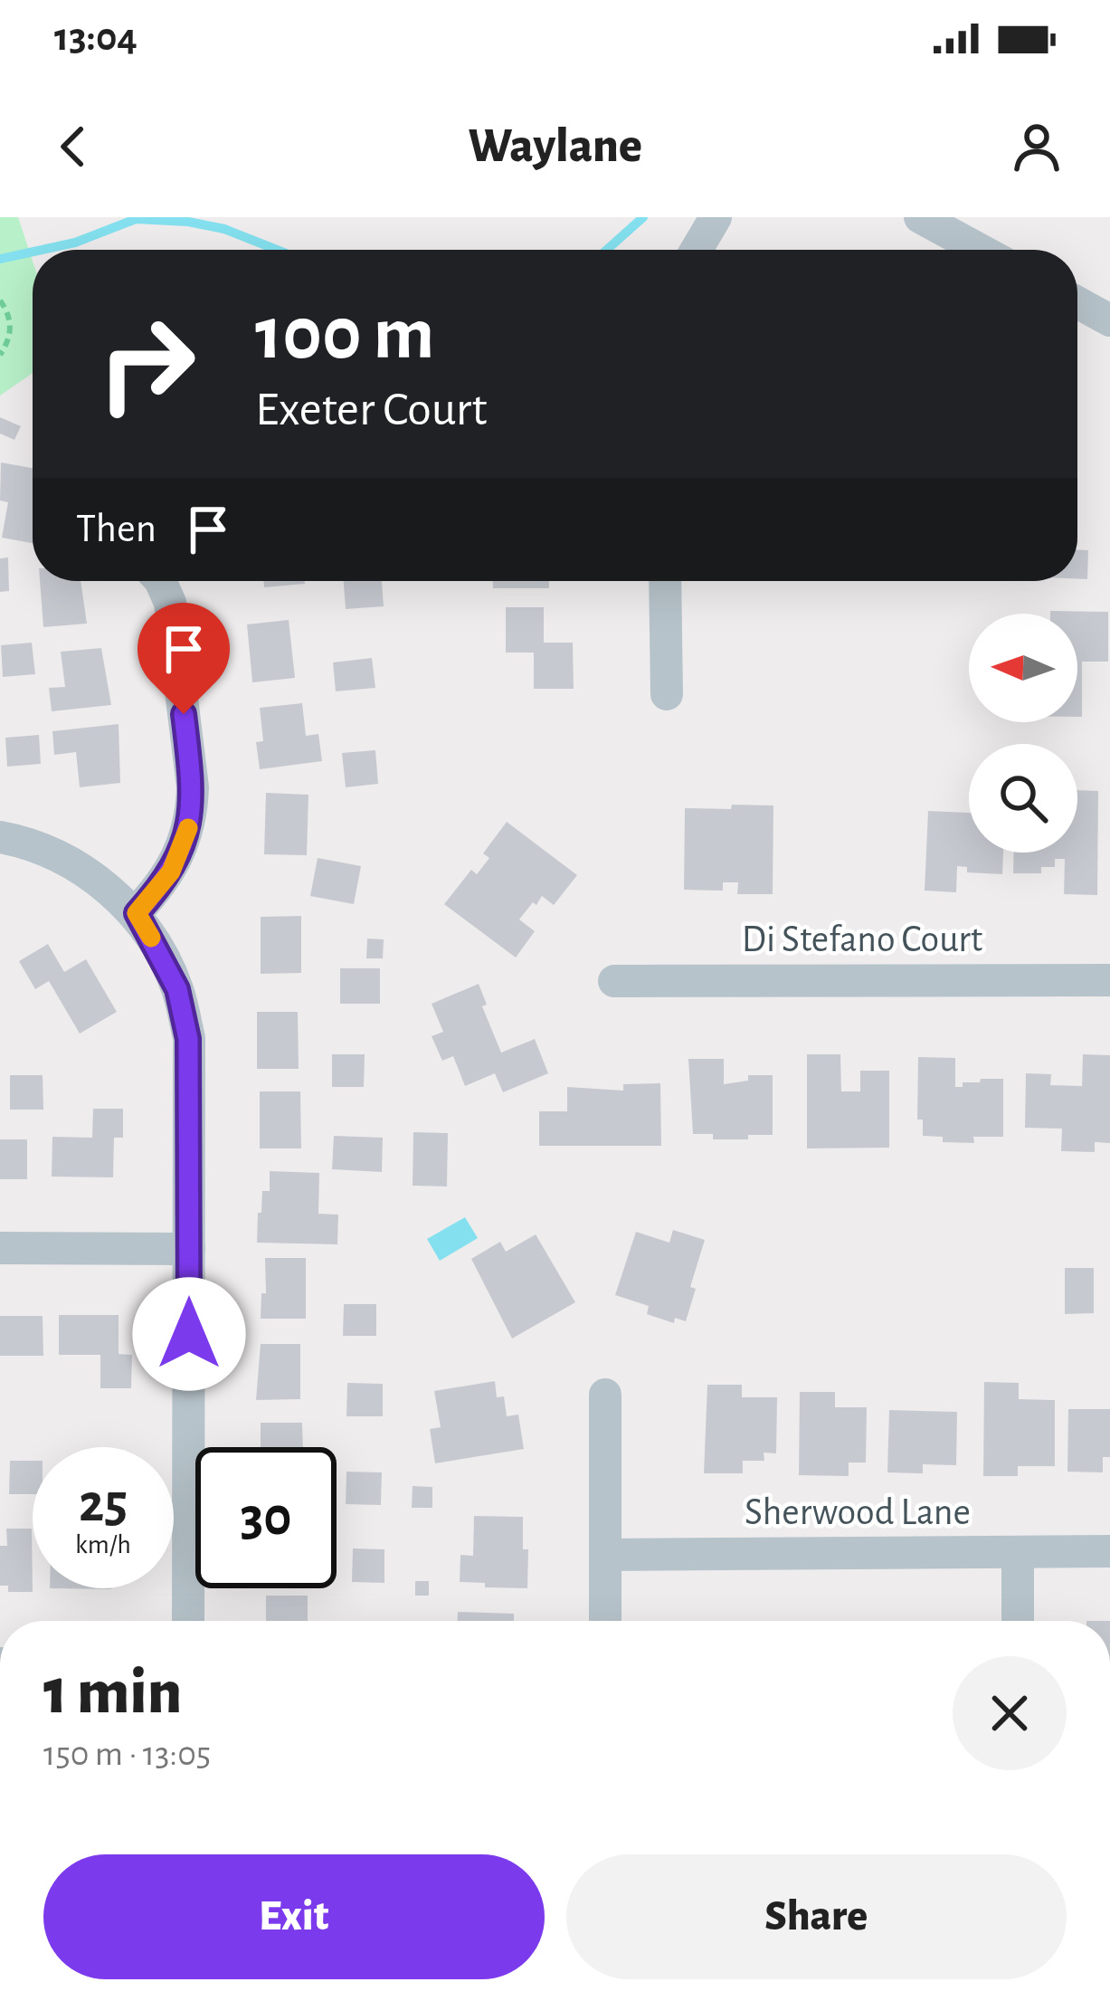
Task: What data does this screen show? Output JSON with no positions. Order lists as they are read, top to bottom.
{
  "streets": {
    "street": ["Di Stefano Court", "Sherwood Lane"]
  },
  "north": "left",
  "page": {
    "status": "13:04",
    "header": "Waylane",
    "turn": ["100 m", "Exeter Court"],
    "then": "Then",
    "speed": "25 km/h",
    "limit": "30",
    "heading": ["1 min", "150 m · 13:05"],
    "buttons": ["Exit", "Share"]
  }
}
